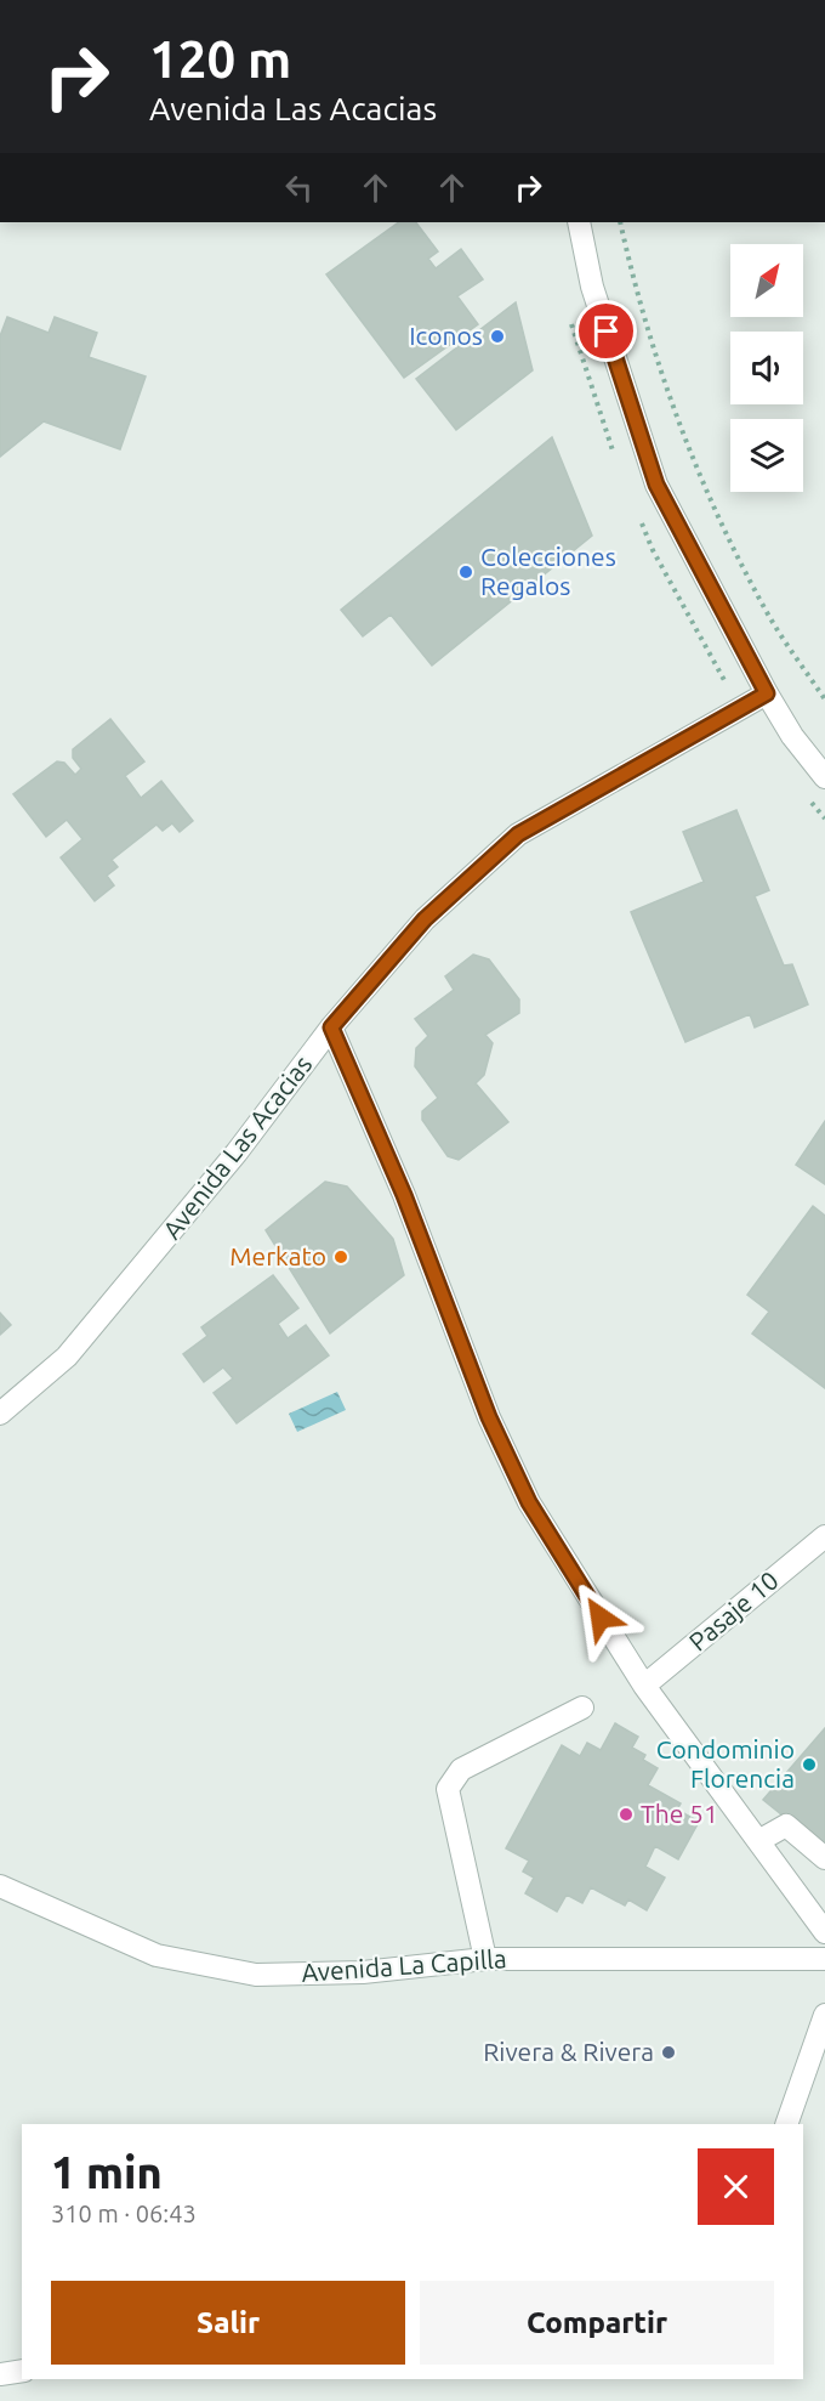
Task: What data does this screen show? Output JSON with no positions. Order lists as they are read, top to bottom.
{
  "streets": {
    "street": ["Avenida Las Acacias", "Pasaje 10", "Avenida La Capilla"]
  },
  "places": [
    "Iconos",
    "Colecciones Regalos",
    "Merkato",
    "Condominio Florencia",
    "The 51",
    "Rivera & Rivera"
  ],
  "north": "top right",
  "page": {
    "turn": ["120 m", "Avenida Las Acacias"],
    "heading": ["1 min", "310 m · 06:43"],
    "buttons": ["Salir", "Compartir"]
  }
}
